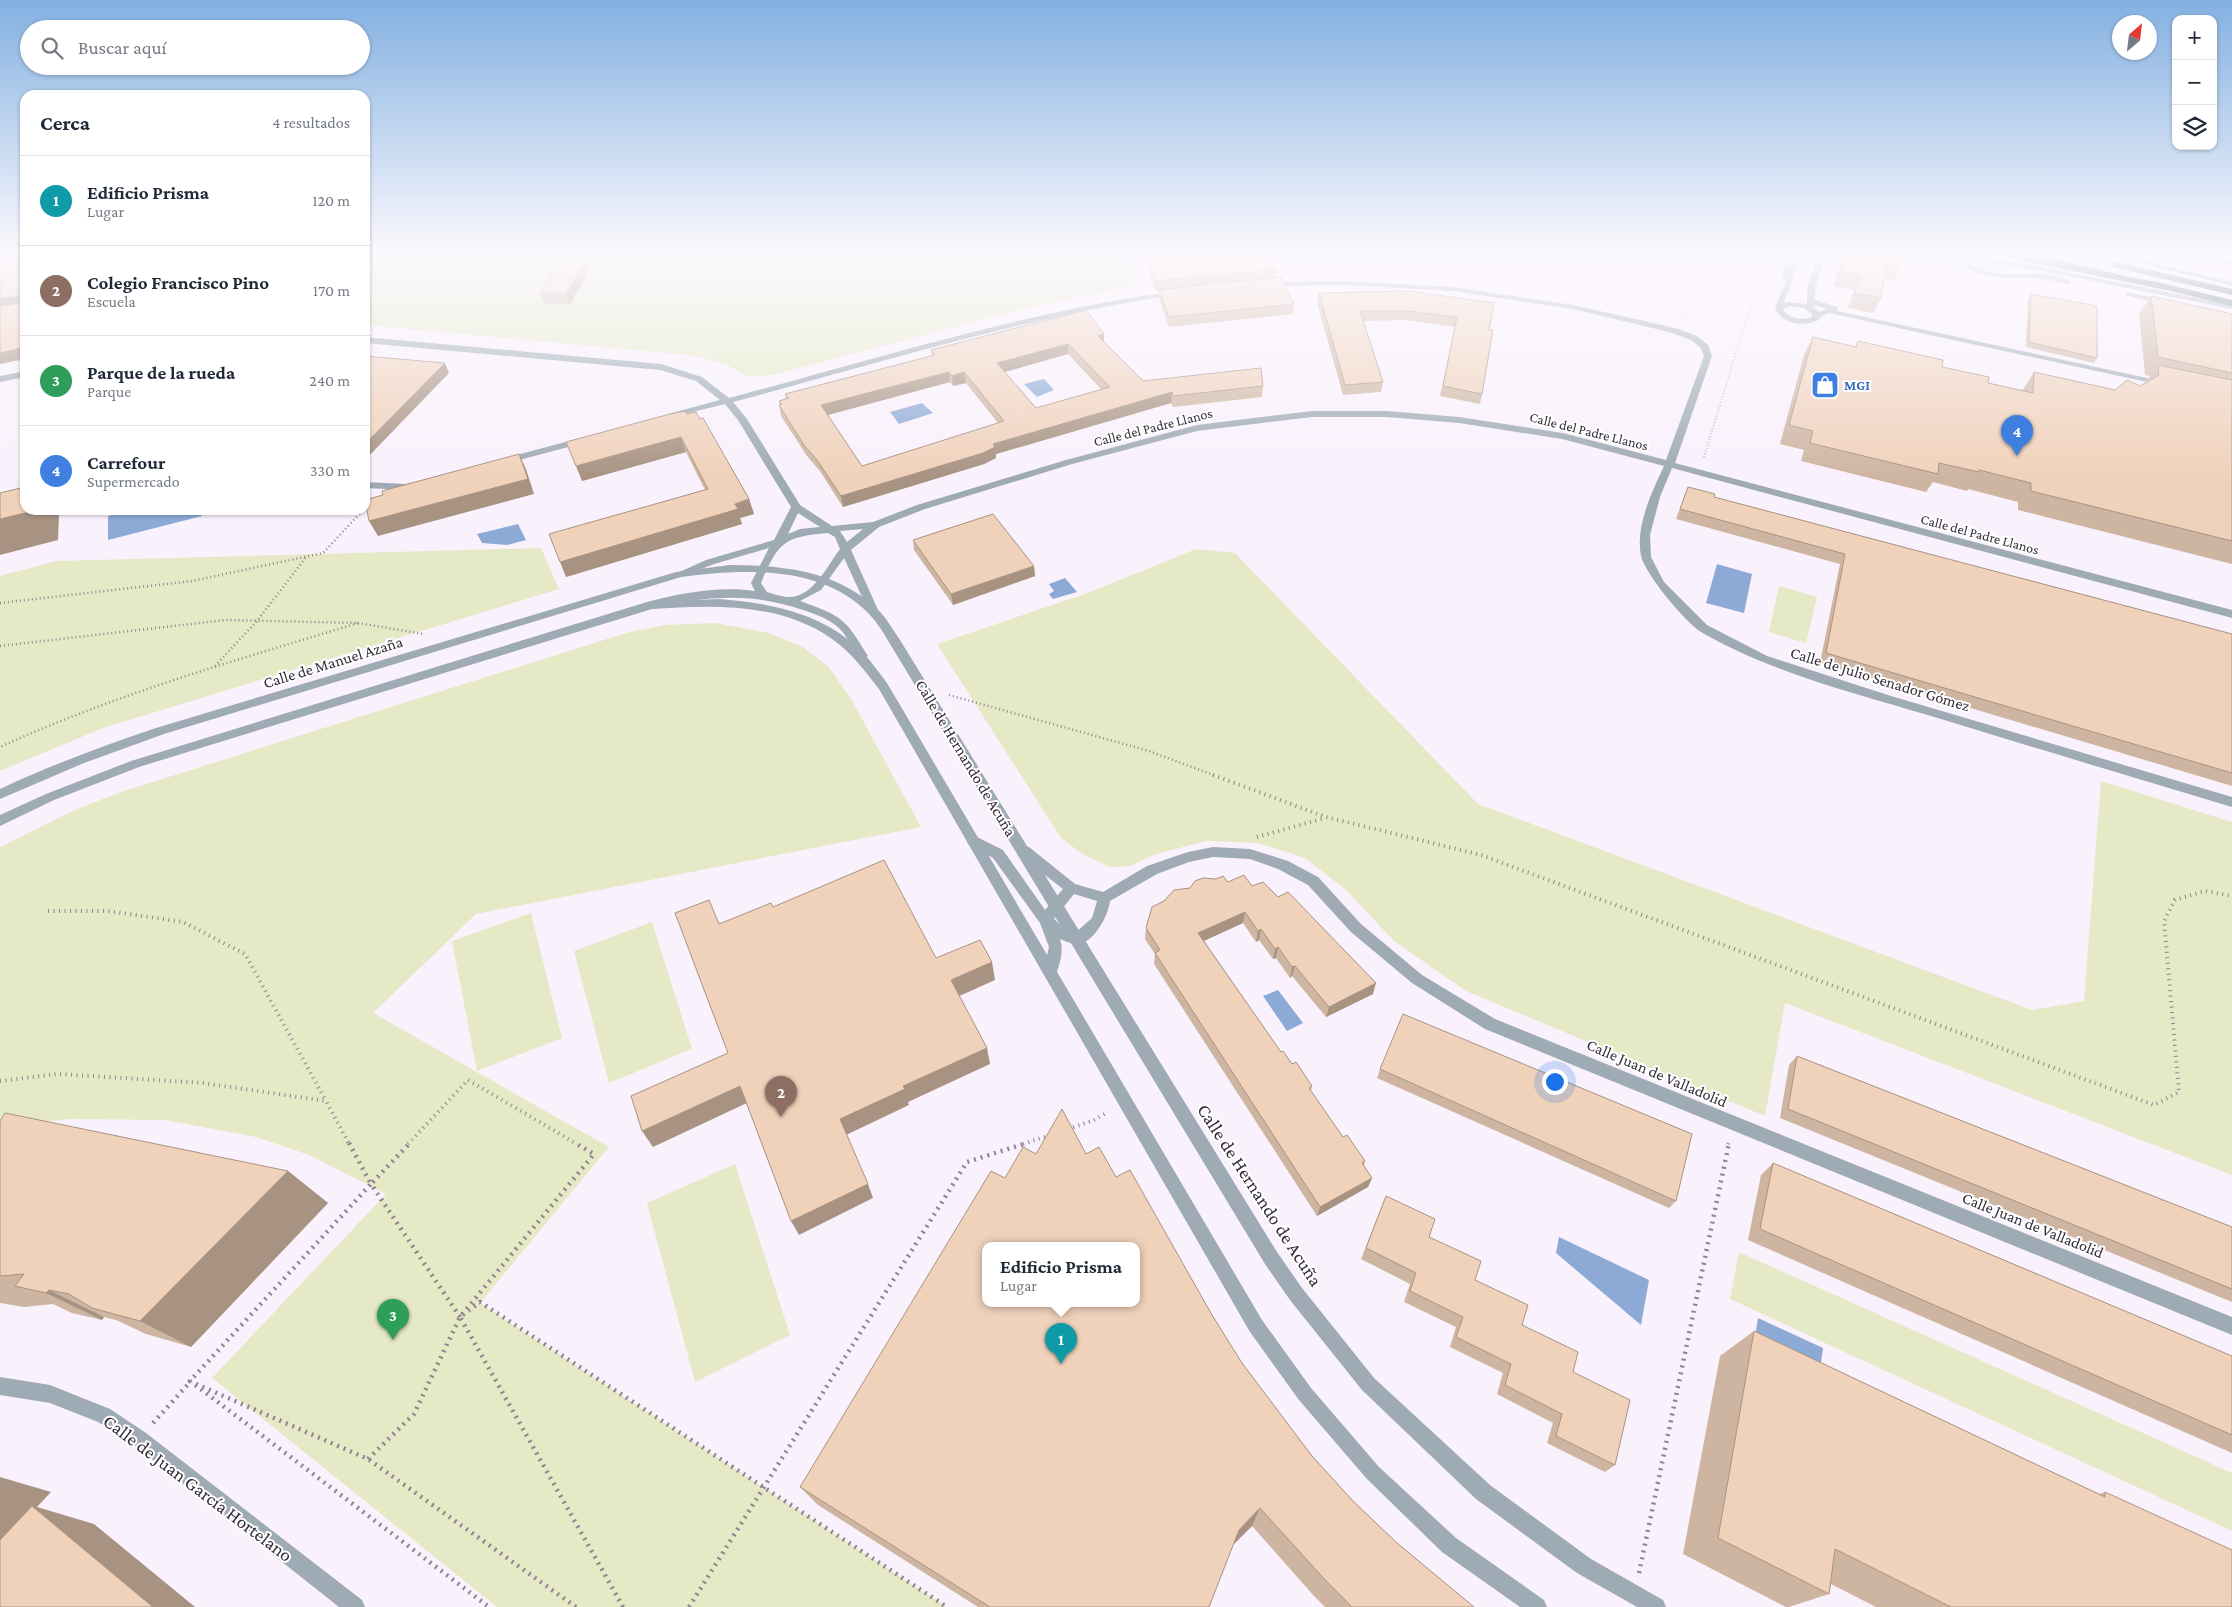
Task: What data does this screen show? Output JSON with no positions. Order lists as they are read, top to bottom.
{
  "streets": {
    "street": [
      "Calle del Padre Llanos",
      "Calle de Manuel Azaña",
      "Calle de Julio Senador Gómez",
      "Calle de Hernando de Acuña",
      "Calle Juan de Valladolid",
      "Calle de Juan García Hortelano"
    ]
  },
  "crossings": [
    ["Calle del Padre Llanos", "Calle de Manuel Azaña"],
    ["Calle del Padre Llanos", "Calle de Julio Senador Gómez"],
    ["Calle del Padre Llanos", "Calle de Hernando de Acuña"],
    ["Calle de Manuel Azaña", "Calle de Hernando de Acuña"]
  ],
  "places": {
    "shop": ["MGI"]
  },
  "north": "top right",
  "page": {
    "map_buttons": ["+", "−"],
    "search": "Buscar aquí",
    "heading": ["Cerca", "4 resultados"],
    "list": [
      {
        "mark": "1",
        "name": "Edificio Prisma",
        "note": "Lugar",
        "value": "120 m"
      },
      {
        "mark": "2",
        "name": "Colegio Francisco Pino",
        "note": "Escuela",
        "value": "170 m"
      },
      {
        "mark": "3",
        "name": "Parque de la rueda",
        "note": "Parque",
        "value": "240 m"
      },
      {
        "mark": "4",
        "name": "Carrefour",
        "note": "Supermercado",
        "value": "330 m"
      }
    ],
    "pins": [
      "4",
      "2",
      "3",
      "1"
    ],
    "popup": ["Edificio Prisma", "Lugar"]
  }
}
